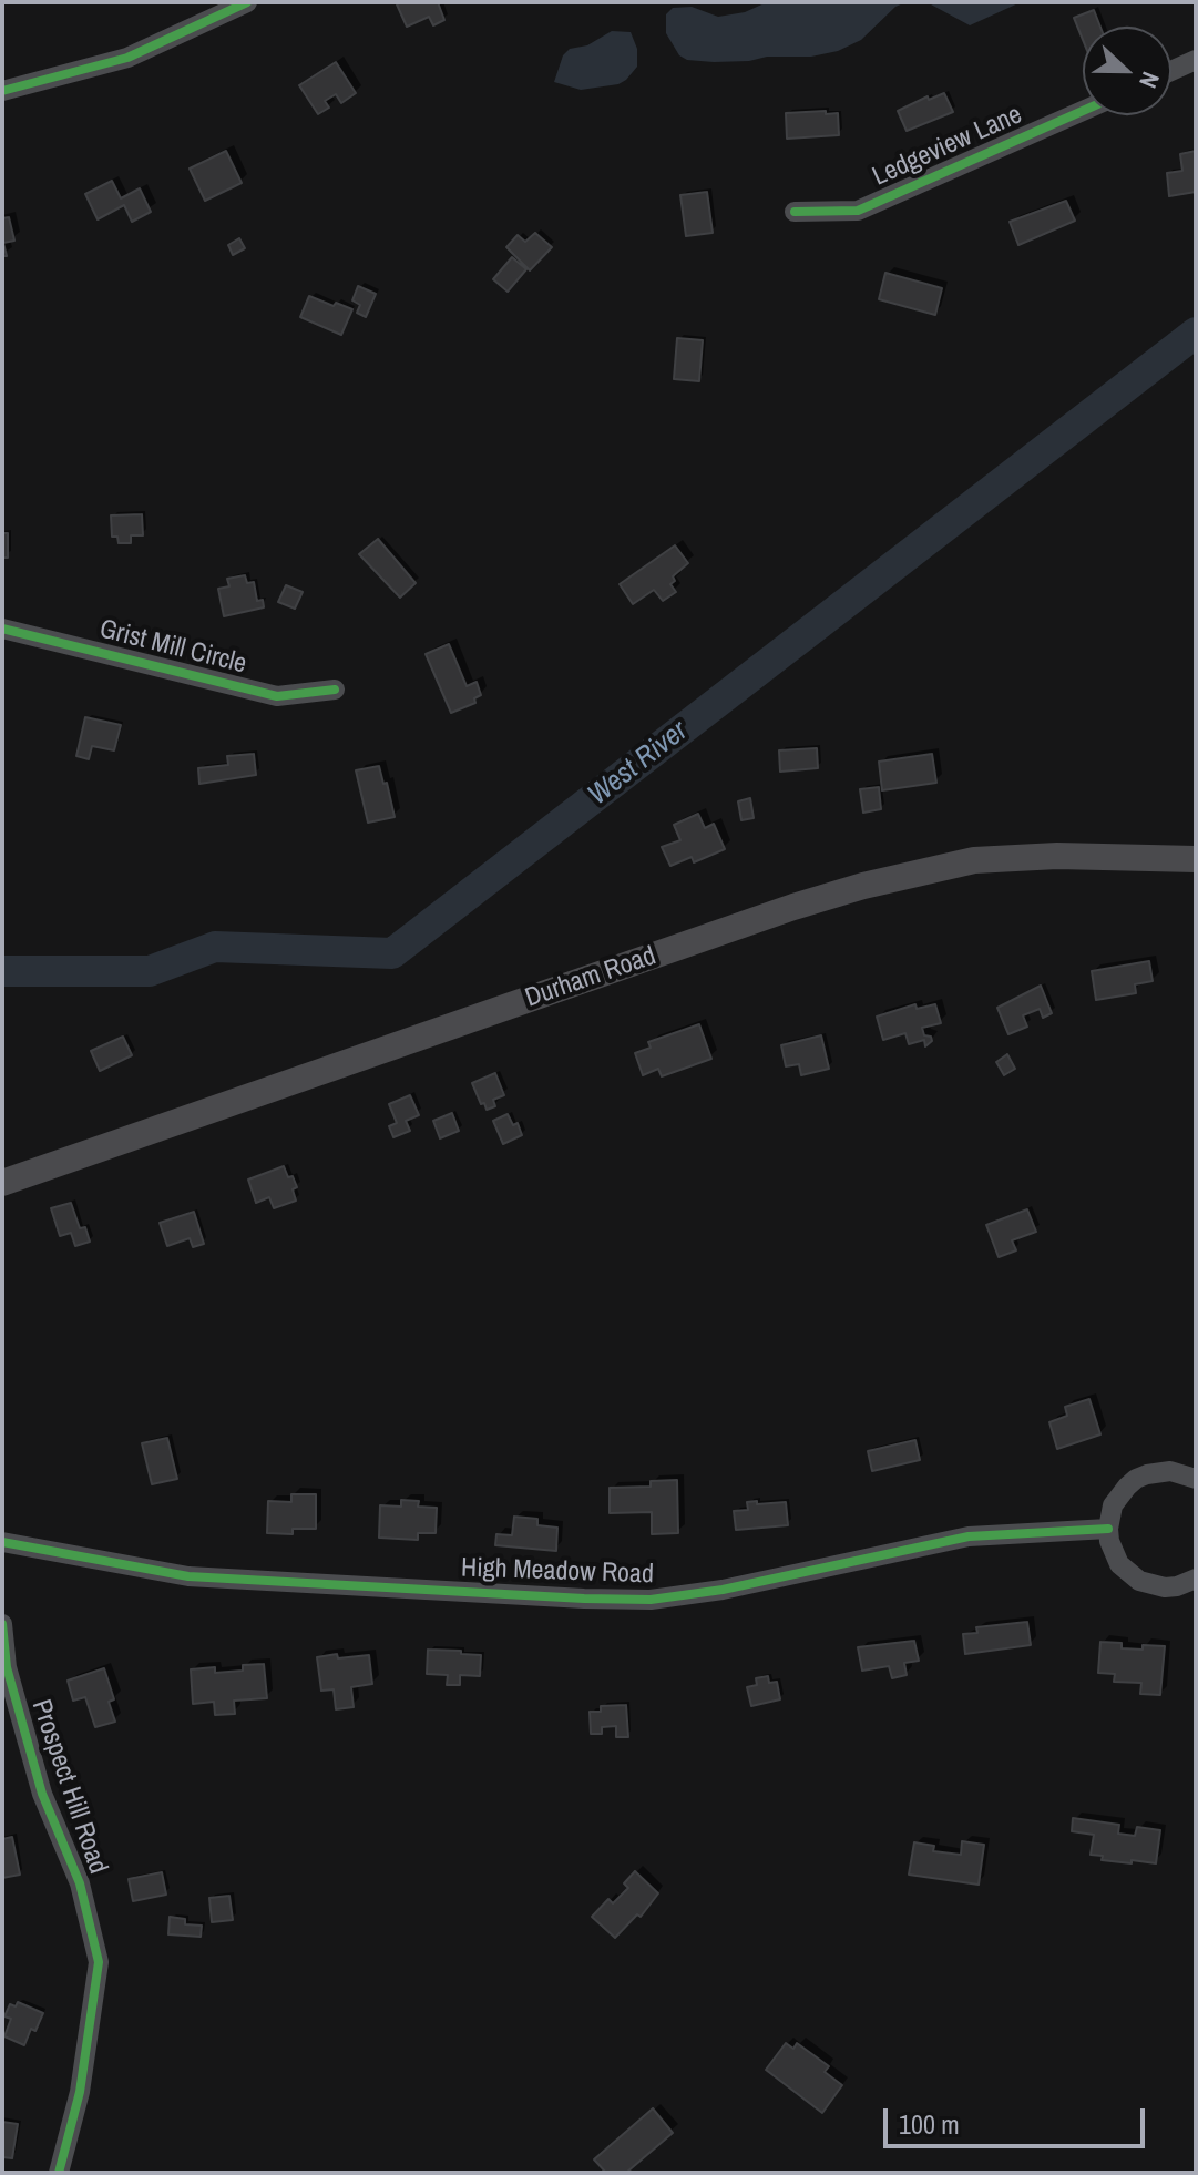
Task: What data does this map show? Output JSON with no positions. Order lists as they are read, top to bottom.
{
  "streets": {
    "main road": ["Durham Road"],
    "street": [
      "Ledgeview Lane",
      "Grist Mill Circle",
      "High Meadow Road",
      "Prospect Hill Road"
    ]
  },
  "water": ["West River"],
  "scale_bar": "100 m",
  "north": "right"
}
